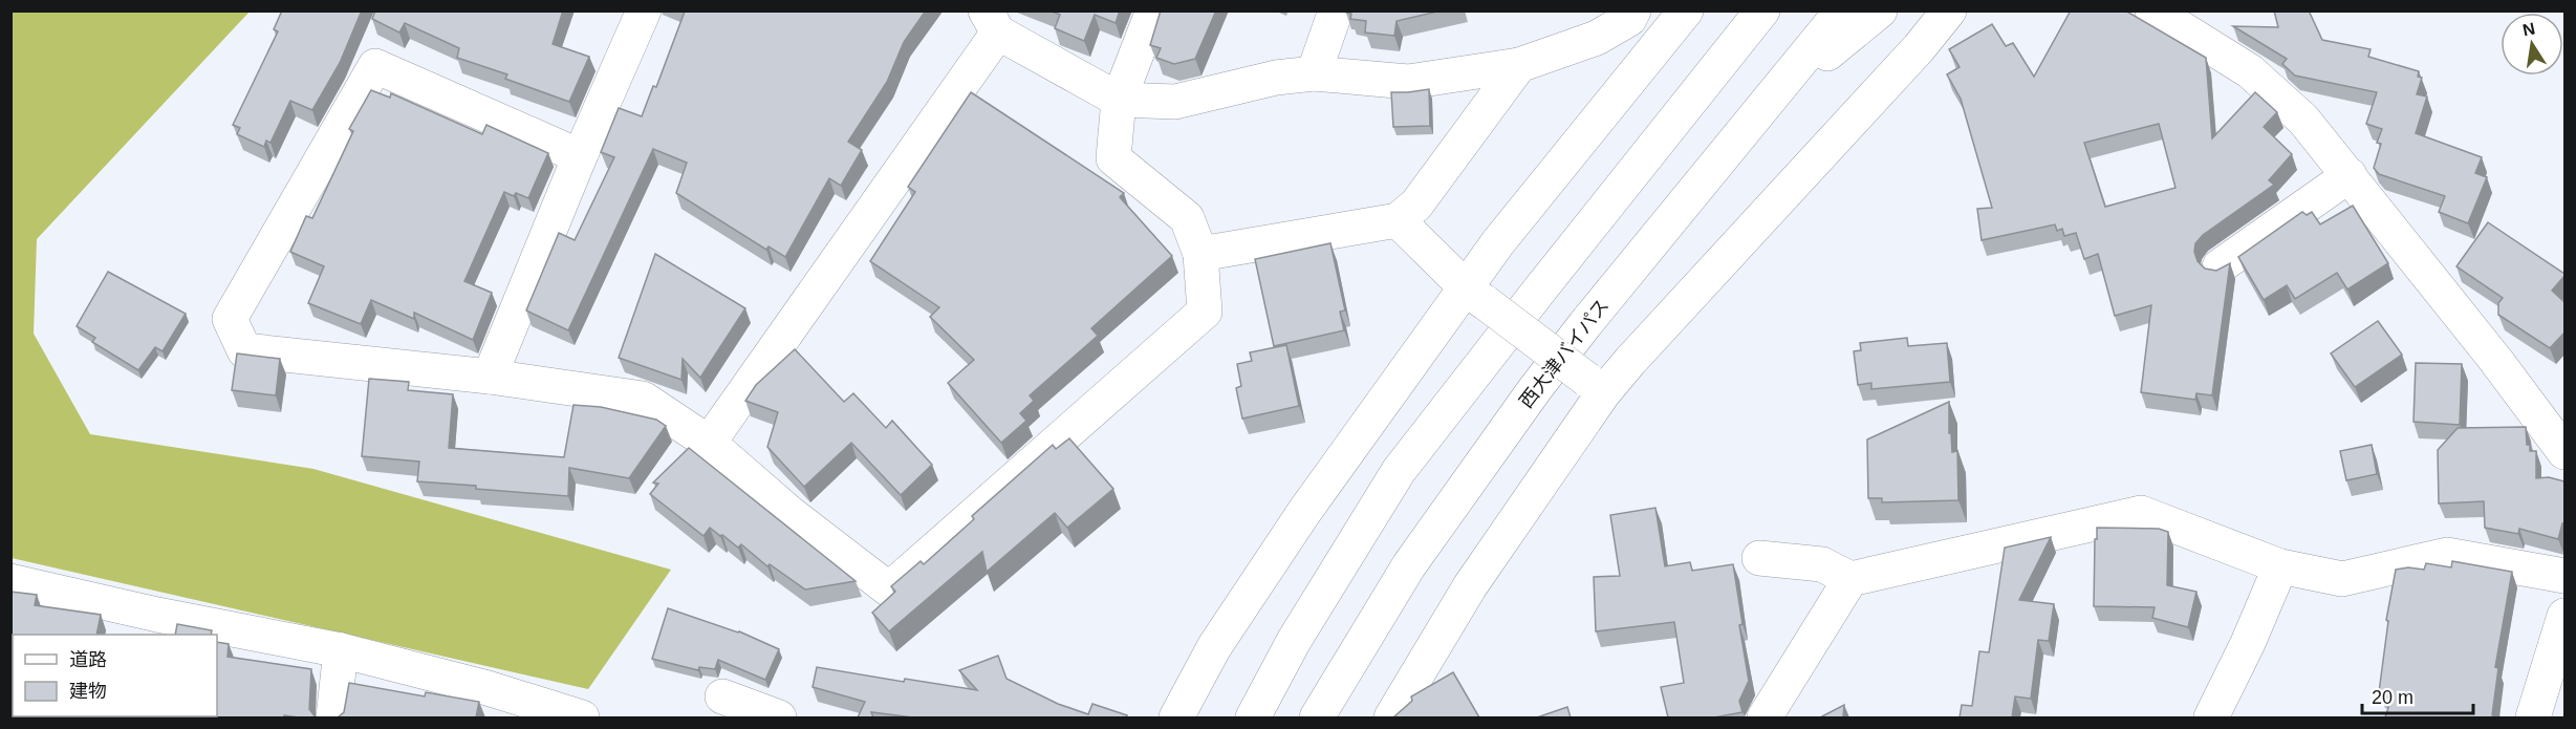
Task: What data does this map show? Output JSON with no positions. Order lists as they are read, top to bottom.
{
  "streets": {
    "main road": ["西大津バイパス"]
  },
  "legend": ["道路", "建物"],
  "scale_bar": "20 m",
  "north": "top"
}
